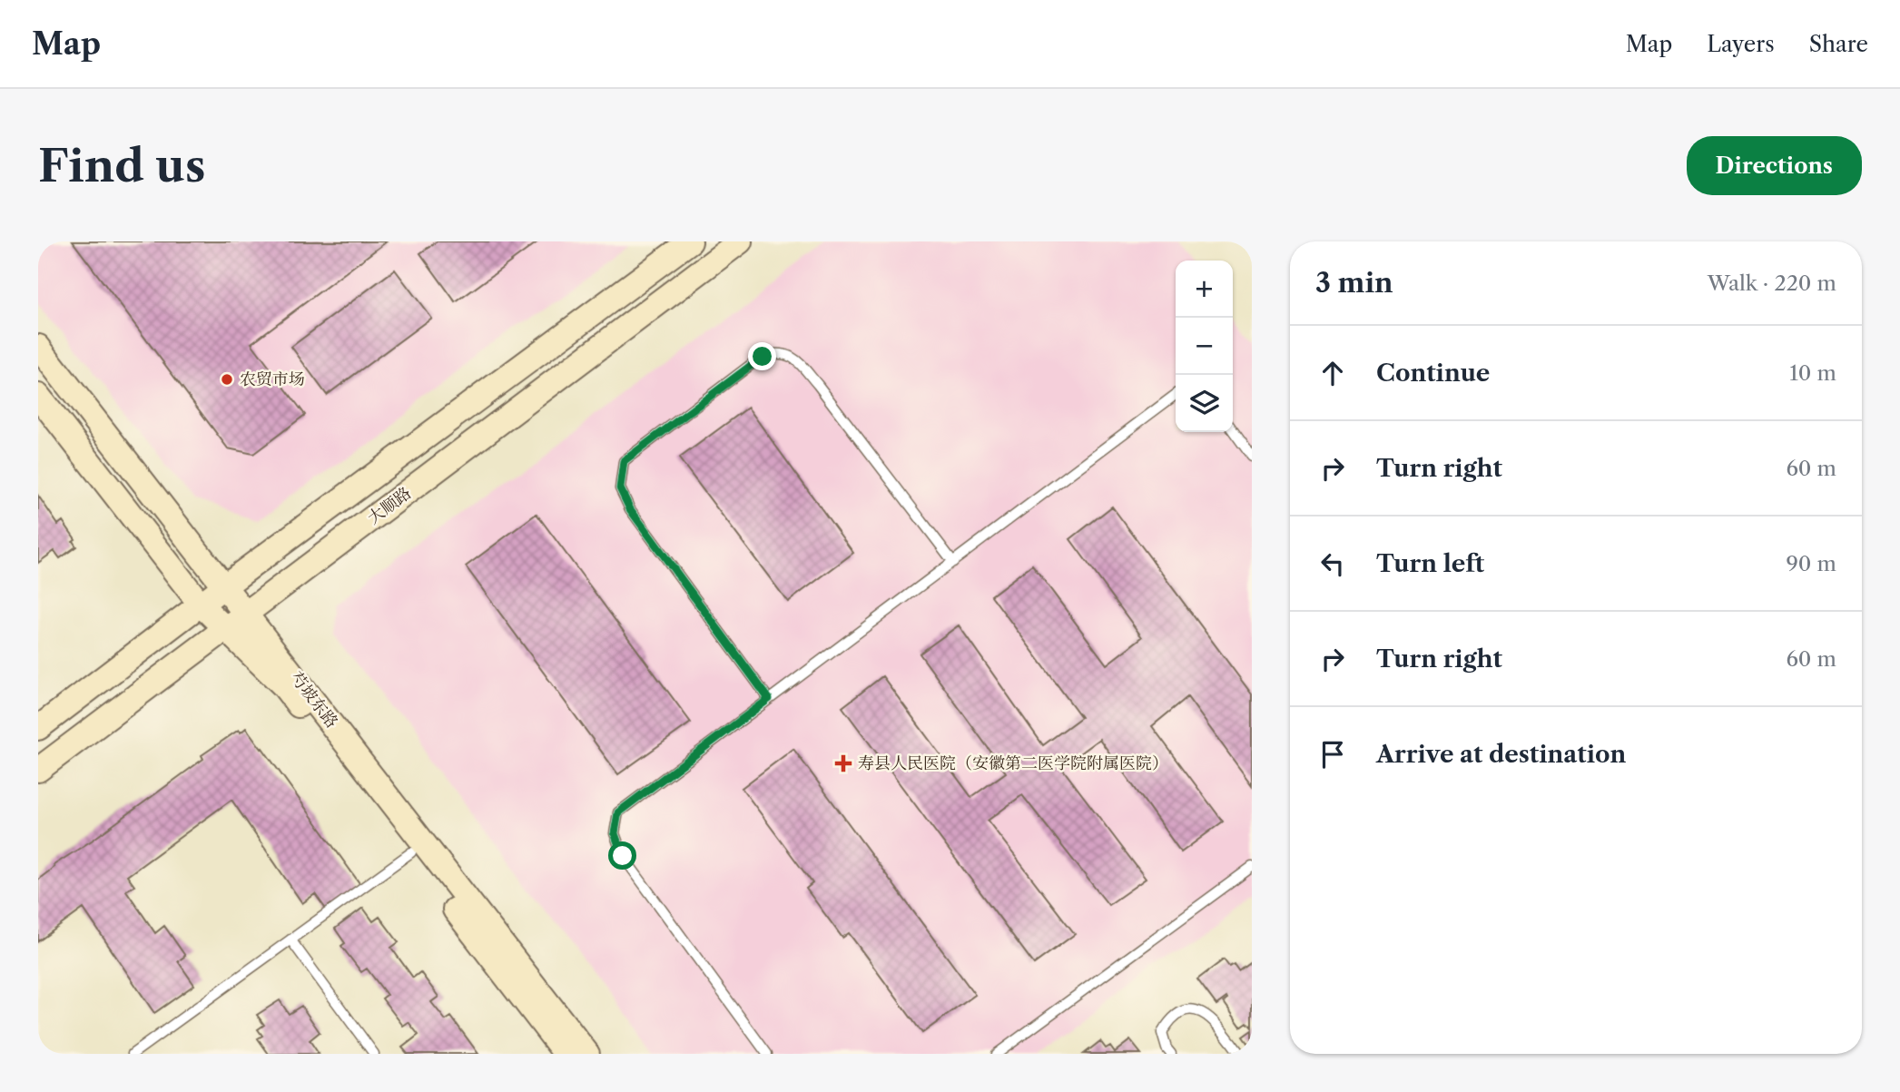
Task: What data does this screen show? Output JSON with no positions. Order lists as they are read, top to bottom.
{
  "streets": {
    "street": ["大顺路", "芍坡东路"]
  },
  "crossings": [
    ["大顺路", "芍坡东路"]
  ],
  "places": {
    "other": ["农贸市场"],
    "health": ["寿县人民医院（安徽第二医学院附属医院）"]
  },
  "page": {
    "header": "Map",
    "nav": ["Map", "Layers", "Share"],
    "buttons": "Directions",
    "title": "Find us",
    "heading": ["3 min", "Walk · 220 m"],
    "map_buttons": ["+", "−"],
    "list": [
      ["Continue", "10 m"],
      ["Turn right", "60 m"],
      ["Turn left", "90 m"],
      ["Turn right", "60 m"],
      "Arrive at destination"
    ]
  }
}
